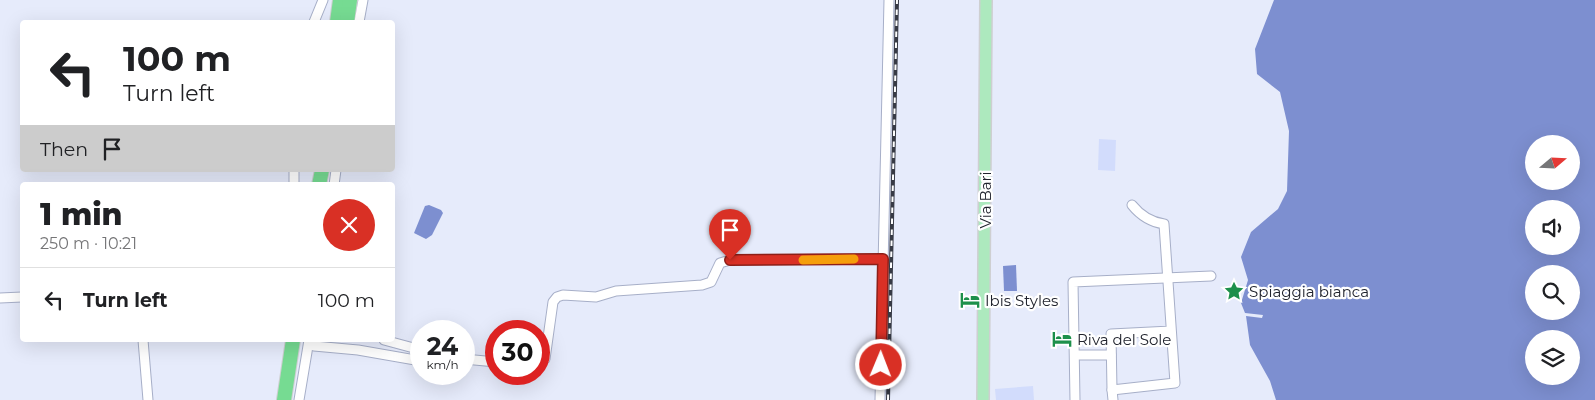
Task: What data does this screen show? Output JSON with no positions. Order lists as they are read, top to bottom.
{
  "streets": {
    "main road": ["Via Bari"]
  },
  "places": {
    "place": ["Spiaggia bianca"],
    "hotel": ["Ibis Styles", "Riva del Sole"]
  },
  "north": "right",
  "page": {
    "turn": ["100 m", "Turn left"],
    "then": "Then",
    "heading": ["1 min", "250 m · 10:21"],
    "list": [
      {
        "name": "Turn left",
        "value": "100 m"
      }
    ],
    "speed": "24 km/h",
    "limit": "30"
  }
}
